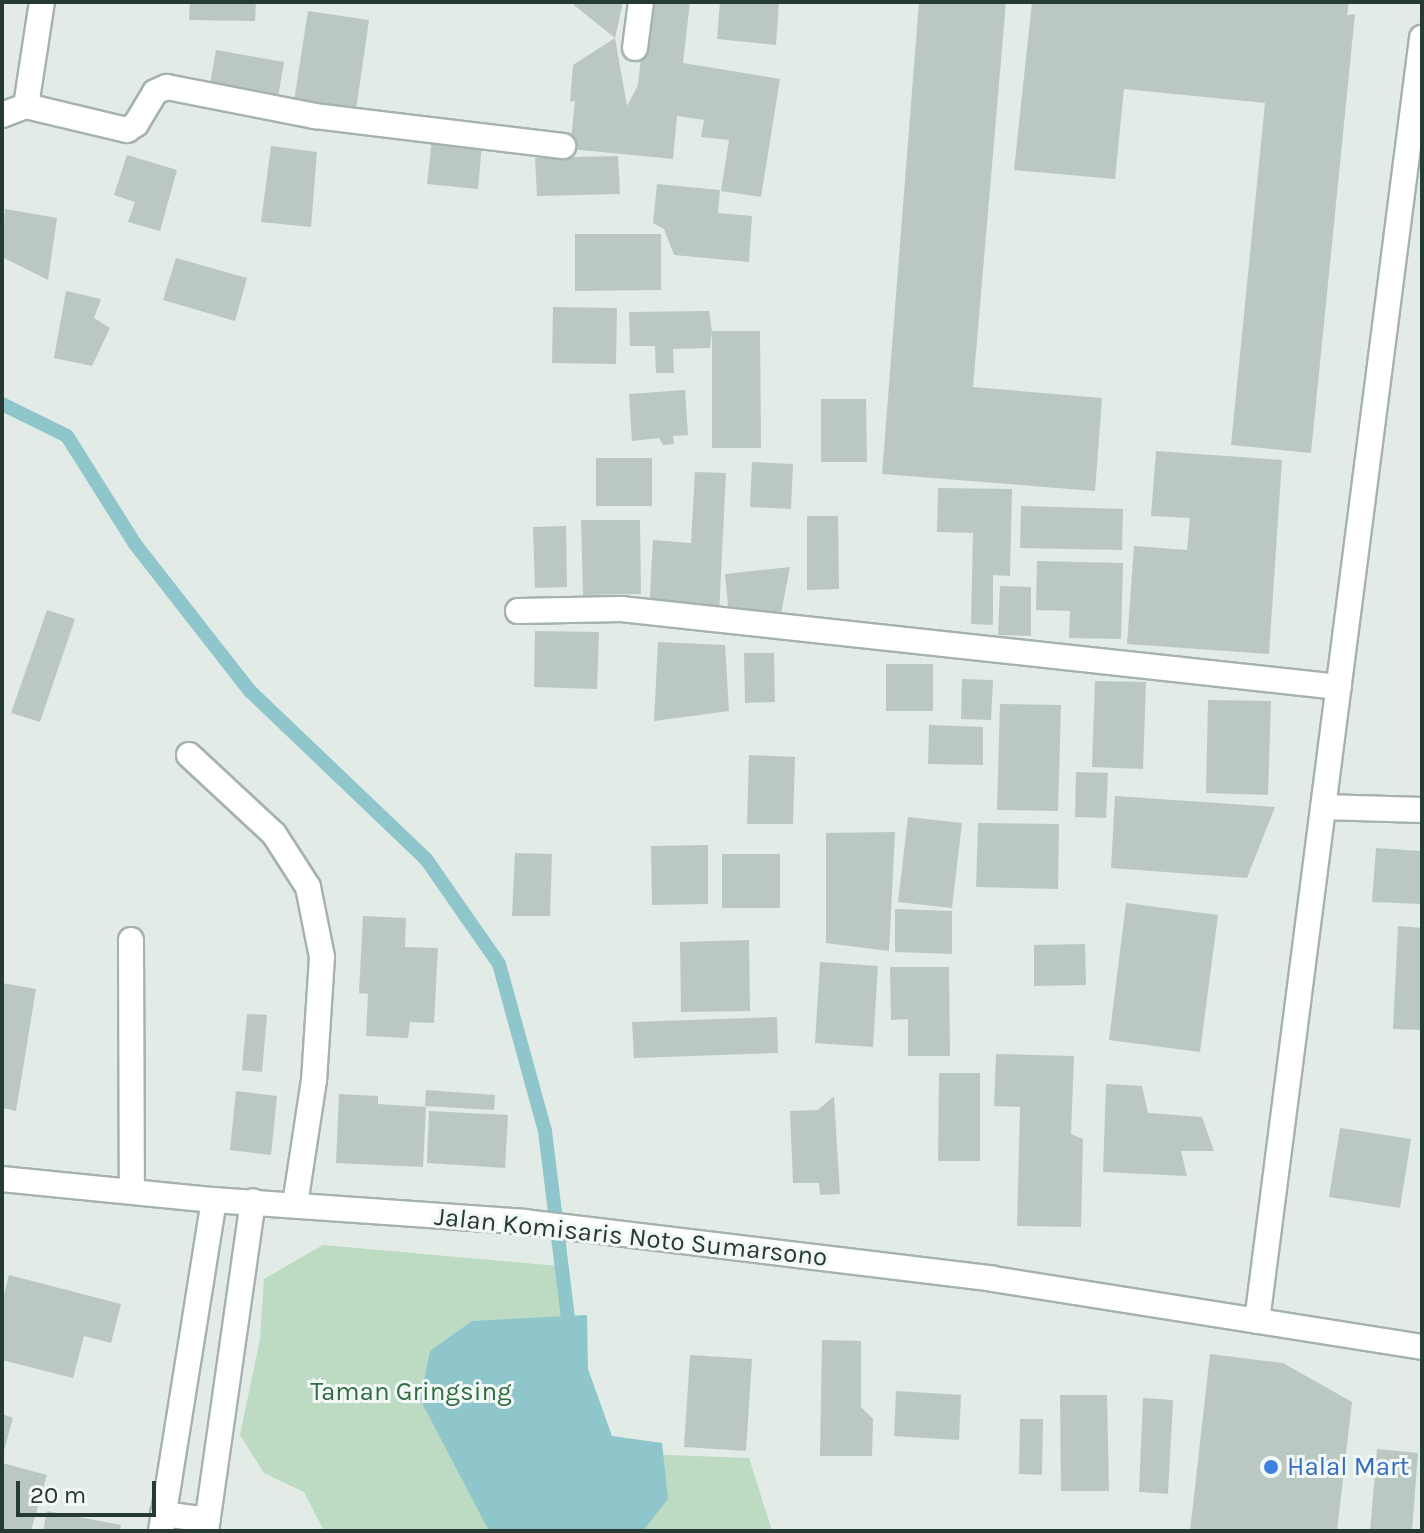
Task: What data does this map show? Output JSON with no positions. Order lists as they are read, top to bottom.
{
  "streets": {
    "street": ["Jalan Komisaris Noto Sumarsono"]
  },
  "parks": ["Taman Gringsing"],
  "places": ["Halal Mart"],
  "scale_bar": "20 m"
}
